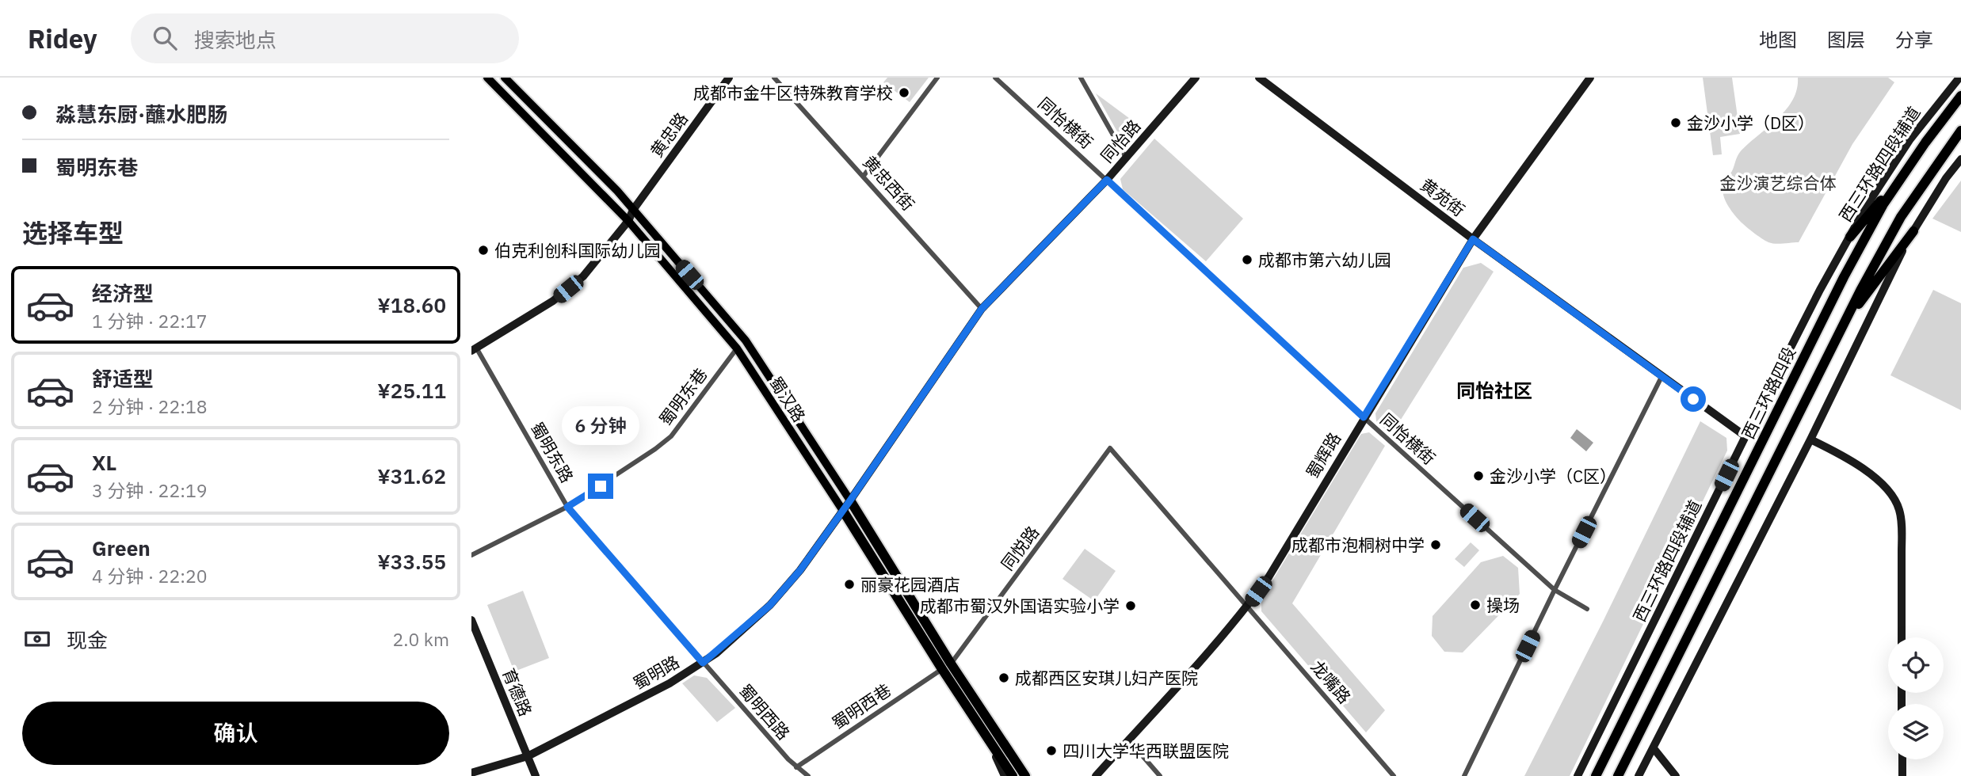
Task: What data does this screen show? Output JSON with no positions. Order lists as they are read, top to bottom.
{
  "streets": {
    "highway": ["西三环路四段", "蜀汉路"],
    "street": [
      "同怡横街",
      "黄忠路",
      "同怡路",
      "西三环路四段辅道",
      "黄忠西街",
      "黄苑街",
      "蜀明东巷",
      "蜀明东路",
      "蜀辉路",
      "同悦路",
      "蜀明路",
      "龙嘴路",
      "育德路",
      "蜀明西巷",
      "蜀明西路"
    ]
  },
  "crossings": [
    ["同怡横街", "同怡路"],
    ["同怡横街", "蜀辉路"],
    ["黄忠路", "蜀汉路"],
    ["黄忠路", "蜀明东路"],
    ["同怡路", "黄忠西街"],
    ["同怡路", "蜀汉路"],
    ["同怡路", "蜀明路"],
    ["西三环路四段辅道", "黄苑街"],
    ["黄苑街", "蜀辉路"],
    ["蜀明东巷", "蜀汉路"],
    ["蜀明东巷", "蜀明东路"],
    ["蜀汉路", "同悦路"],
    ["蜀汉路", "蜀明路"],
    ["蜀汉路", "蜀明西巷"],
    ["蜀明东路", "蜀明路"],
    ["蜀明东路", "蜀明西路"],
    ["蜀辉路", "龙嘴路"],
    ["同悦路", "龙嘴路"],
    ["同悦路", "蜀明西巷"],
    ["蜀明路", "育德路"],
    ["蜀明路", "蜀明西路"],
    ["蜀明西巷", "蜀明西路"]
  ],
  "districts": ["同怡社区"],
  "parks": ["金沙演艺综合体"],
  "places": [
    "成都市金牛区特殊教育学校",
    "金沙小学（D区）",
    "伯克利创科国际幼儿园",
    "成都市第六幼儿园",
    "金沙小学（C区）",
    "成都市泡桐树中学",
    "丽豪花园酒店",
    "操场",
    "成都市蜀汉外国语实验小学",
    "成都西区安琪儿妇产医院",
    "四川大学华西联盟医院"
  ],
  "page": {
    "header": "Ridey",
    "search": "搜索地点",
    "nav": ["地图", "图层", "分享"],
    "banner": ["淼慧东厨·蘸水肥肠", "蜀明东巷"],
    "heading": "选择车型",
    "list": [
      {
        "name": "经济型",
        "note": "1 分钟 · 22:17",
        "value": "¥18.60"
      },
      {
        "name": "舒适型",
        "note": "2 分钟 · 22:18",
        "value": "¥25.11"
      },
      {
        "name": "XL",
        "note": "3 分钟 · 22:19",
        "value": "¥31.62"
      },
      {
        "name": "Green",
        "note": "4 分钟 · 22:20",
        "value": "¥33.55"
      }
    ],
    "bubble": "6 分钟",
    "pay": ["现金", "2.0 km"],
    "buttons": "确认"
  }
}
